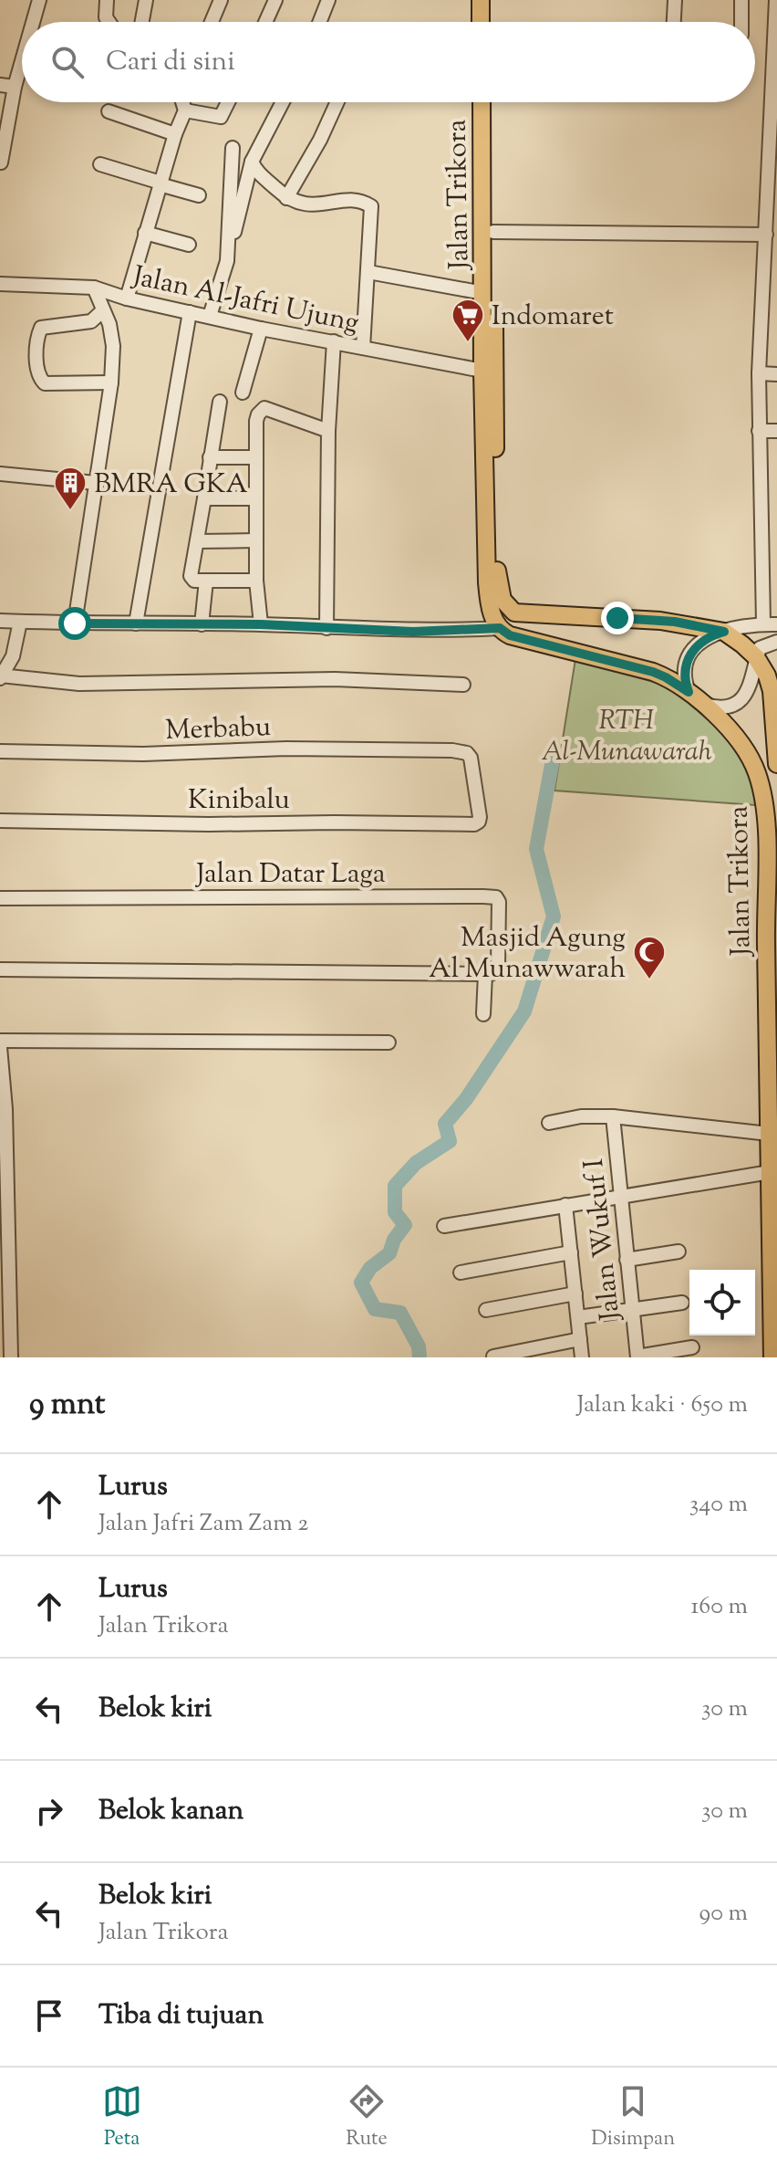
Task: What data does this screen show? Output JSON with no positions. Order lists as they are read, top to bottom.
{
  "streets": {
    "main road": ["Jalan Trikora"],
    "street": [
      "Jalan Al-Jafri Ujung",
      "Merbabu",
      "Kinibalu",
      "Jalan Datar Laga",
      "Jalan Wukuf I"
    ]
  },
  "crossings": [
    ["Jalan Trikora", "Jalan Al-Jafri Ujung"],
    ["Merbabu", "Kinibalu"]
  ],
  "parks": ["RTH Al-Munawarah"],
  "places": {
    "supermarket": ["Indomaret"],
    "building": ["BMRA GKA"],
    "mosque": ["Masjid Agung Al Munawwarah"]
  },
  "page": {
    "search": "Cari di sini",
    "heading": ["9 mnt", "Jalan kaki · 650 m"],
    "list": [
      ["Lurus", "Jalan Jafri Zam Zam 2", "340 m"],
      ["Lurus", "Jalan Trikora", "160 m"],
      ["Belok kiri", "30 m"],
      ["Belok kanan", "30 m"],
      ["Belok kiri", "Jalan Trikora", "90 m"],
      "Tiba di tujuan"
    ],
    "nav": ["Peta", "Rute", "Disimpan"]
  }
}
